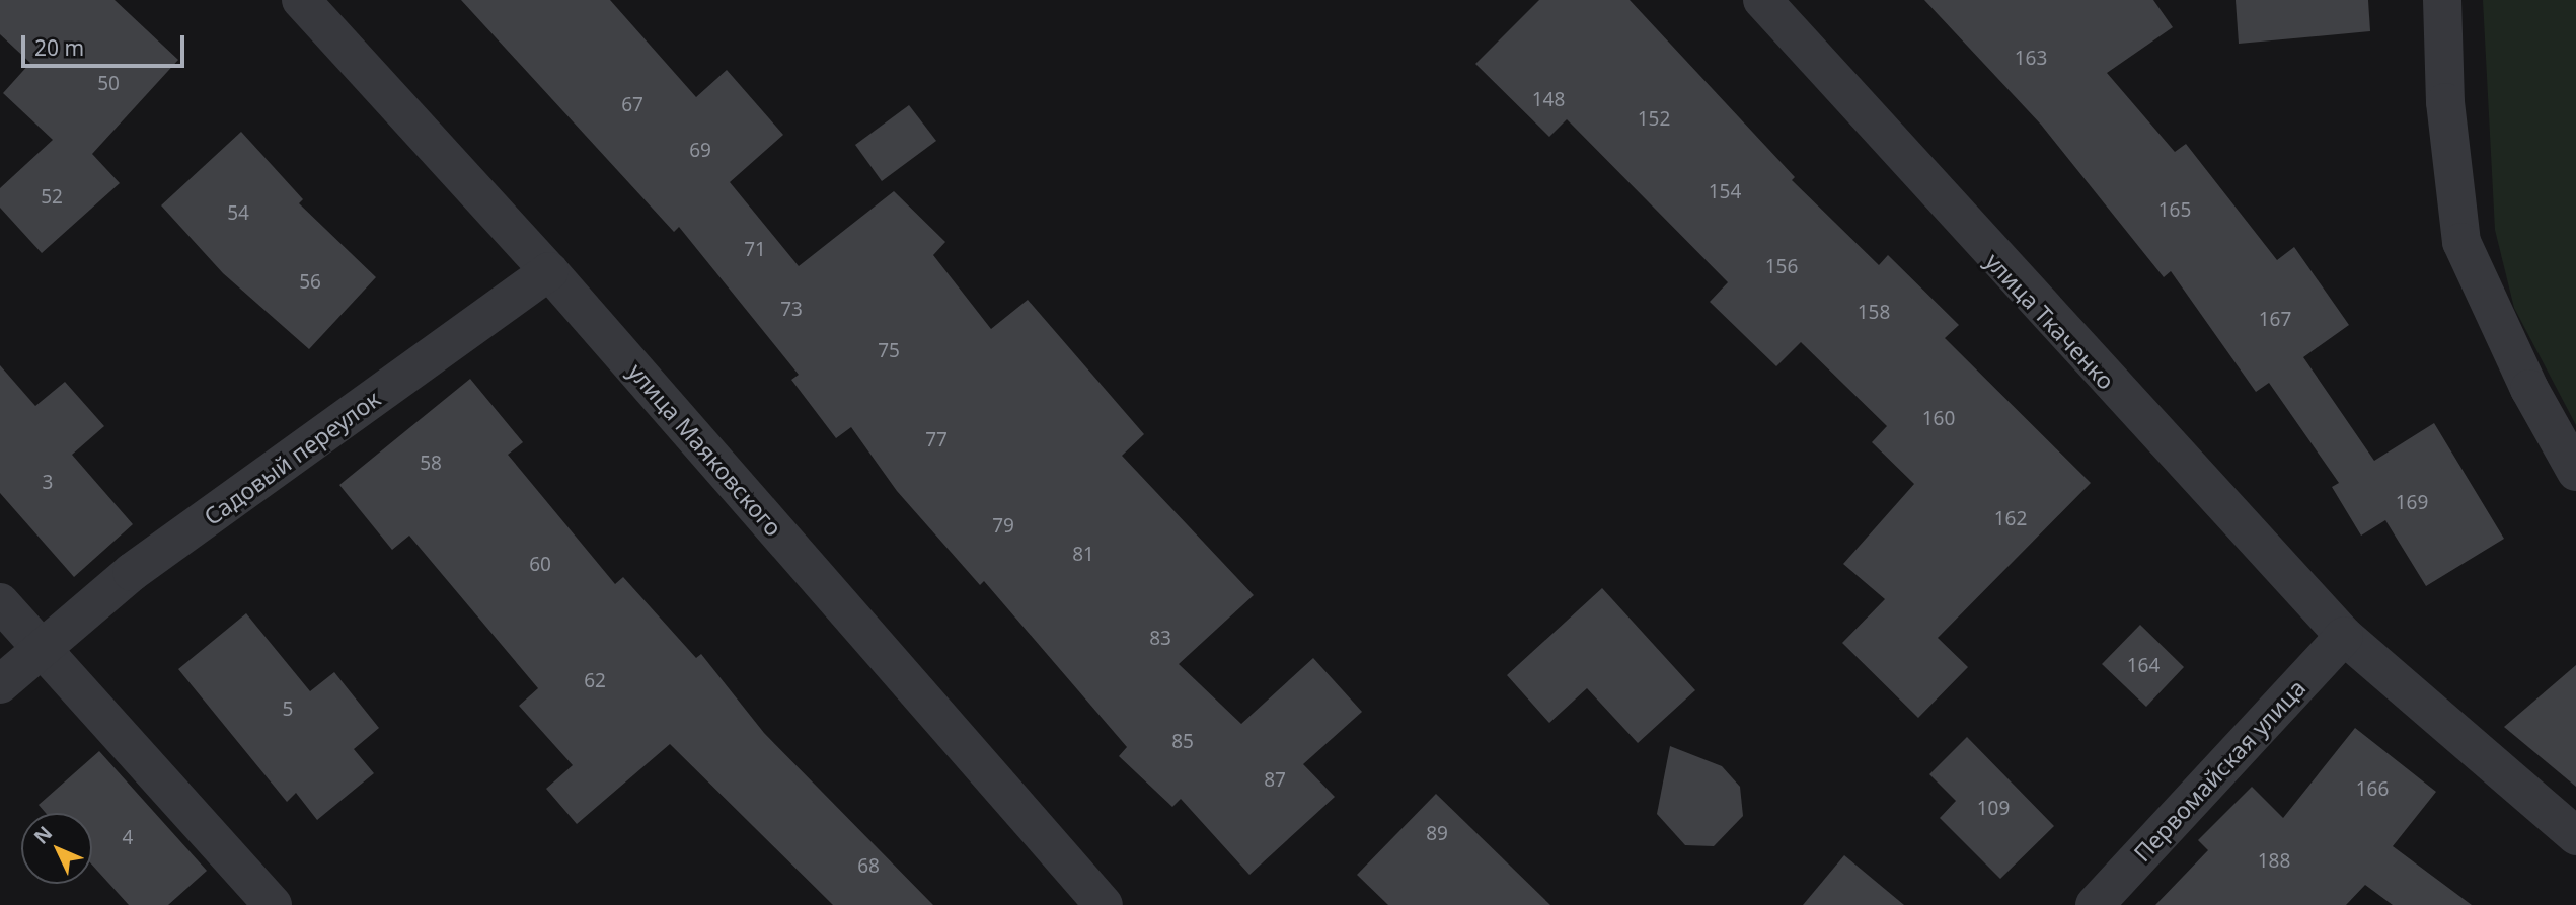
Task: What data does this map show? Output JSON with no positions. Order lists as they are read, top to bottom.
{
  "streets": {
    "street": [
      "улица Ткаченко",
      "улица Маяковского",
      "Садовый переулок",
      "Первомайская улица"
    ]
  },
  "crossings": [
    ["улица Ткаченко", "Первомайская улица"],
    ["улица Маяковского", "Садовый переулок"]
  ],
  "house_numbers": [
    "163",
    "50",
    "148",
    "67",
    "152",
    "69",
    "154",
    "52",
    "165",
    "54",
    "71",
    "156",
    "56",
    "73",
    "158",
    "167",
    "75",
    "160",
    "77",
    "58",
    "3",
    "169",
    "162",
    "79",
    "81",
    "60",
    "83",
    "164",
    "62",
    "5",
    "85",
    "87",
    "166",
    "109",
    "89",
    "4",
    "188",
    "68"
  ],
  "scale_bar": "20 m",
  "north": "top left"
}
